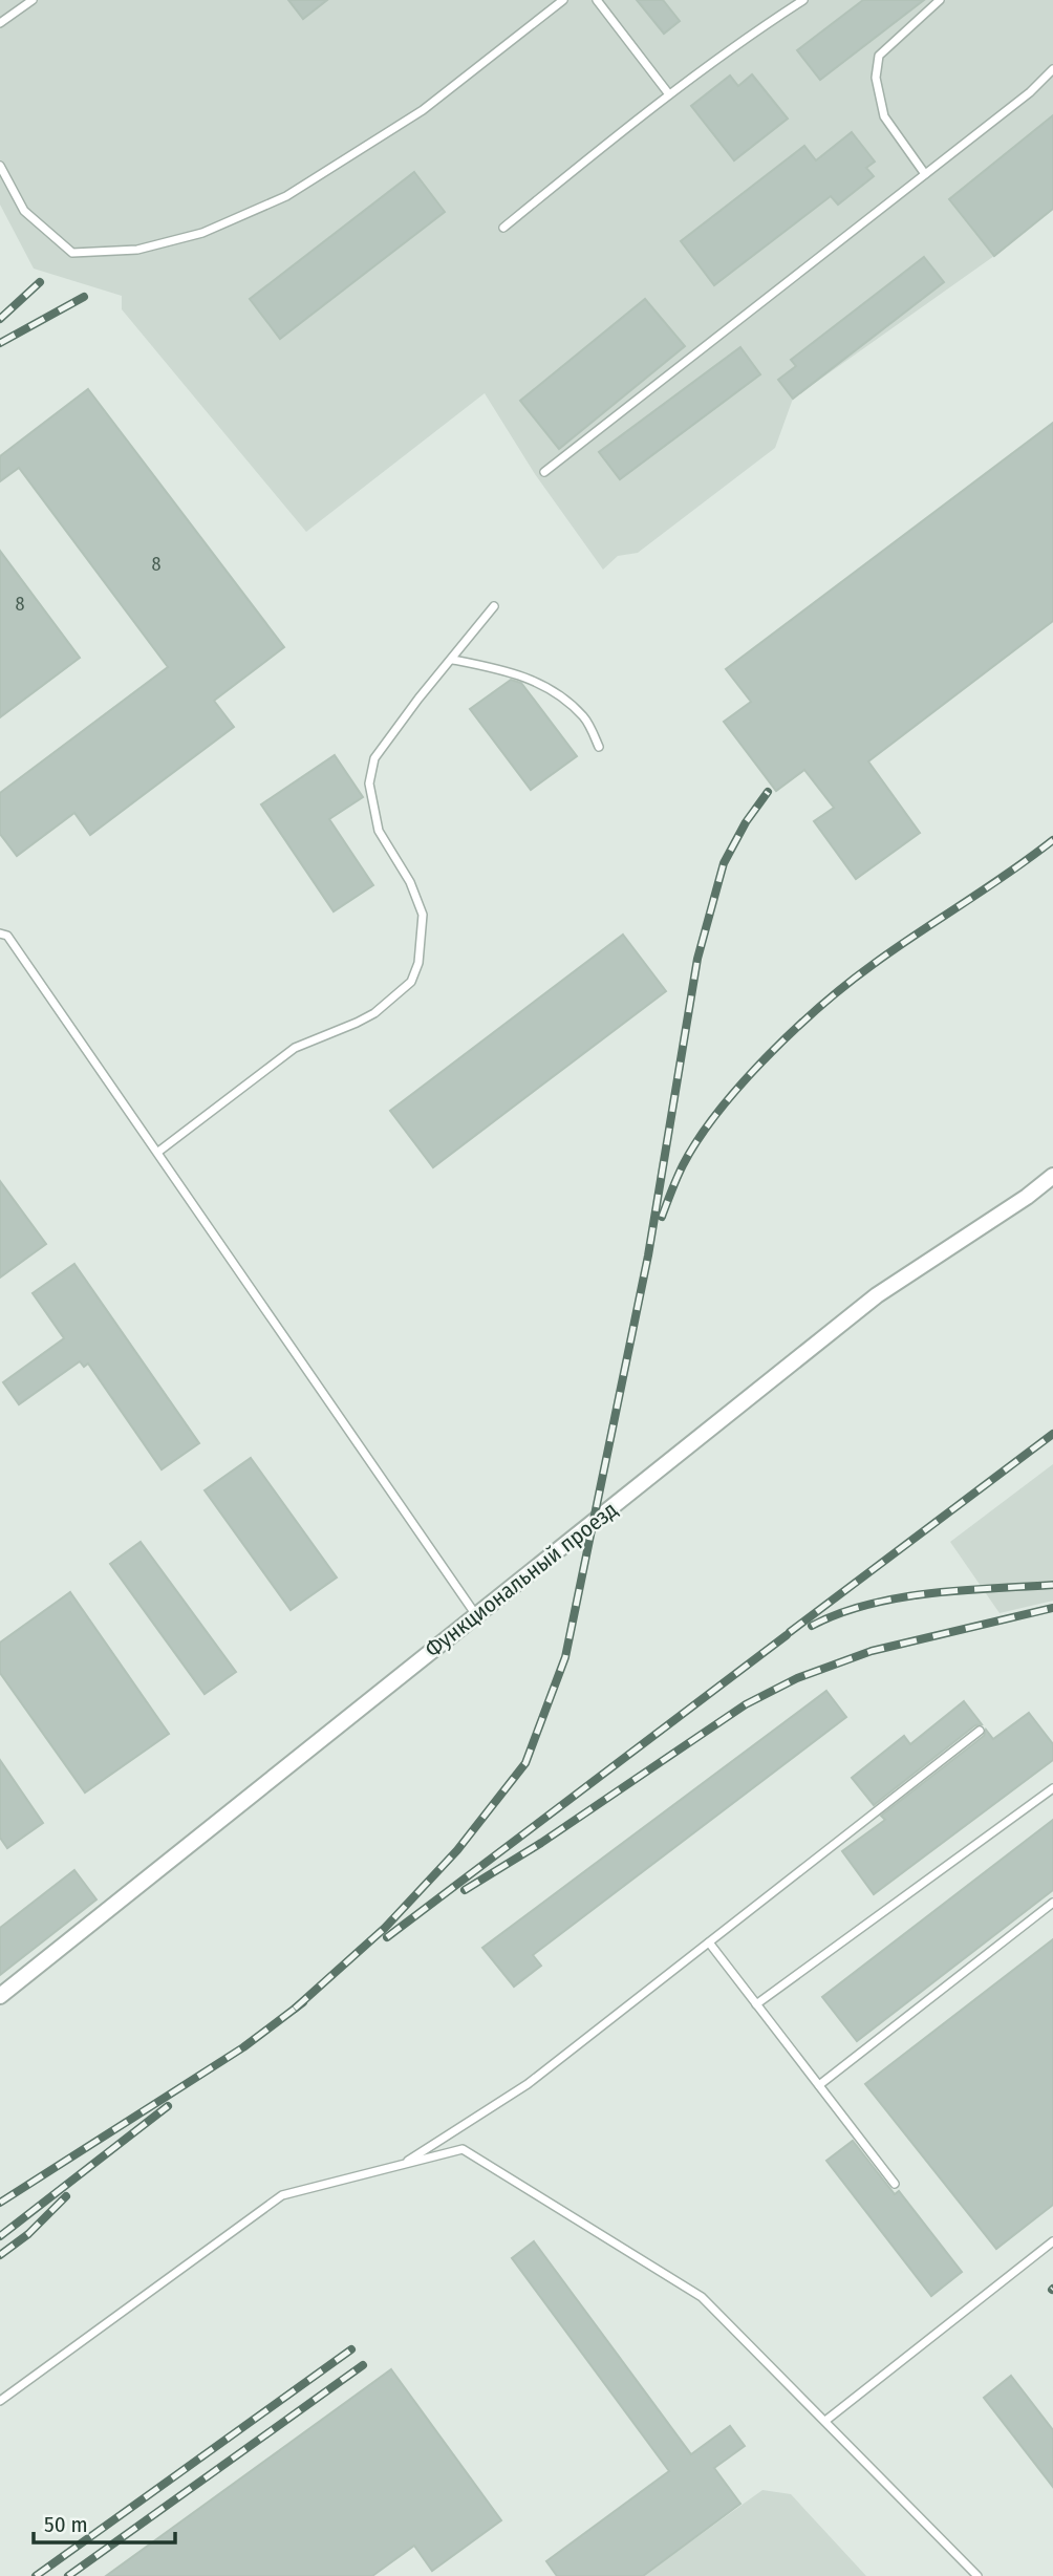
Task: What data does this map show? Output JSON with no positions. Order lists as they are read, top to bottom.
{
  "streets": {
    "street": ["Функциональный проезд"]
  },
  "house_numbers": ["8", "8"],
  "scale_bar": "50 m"
}
